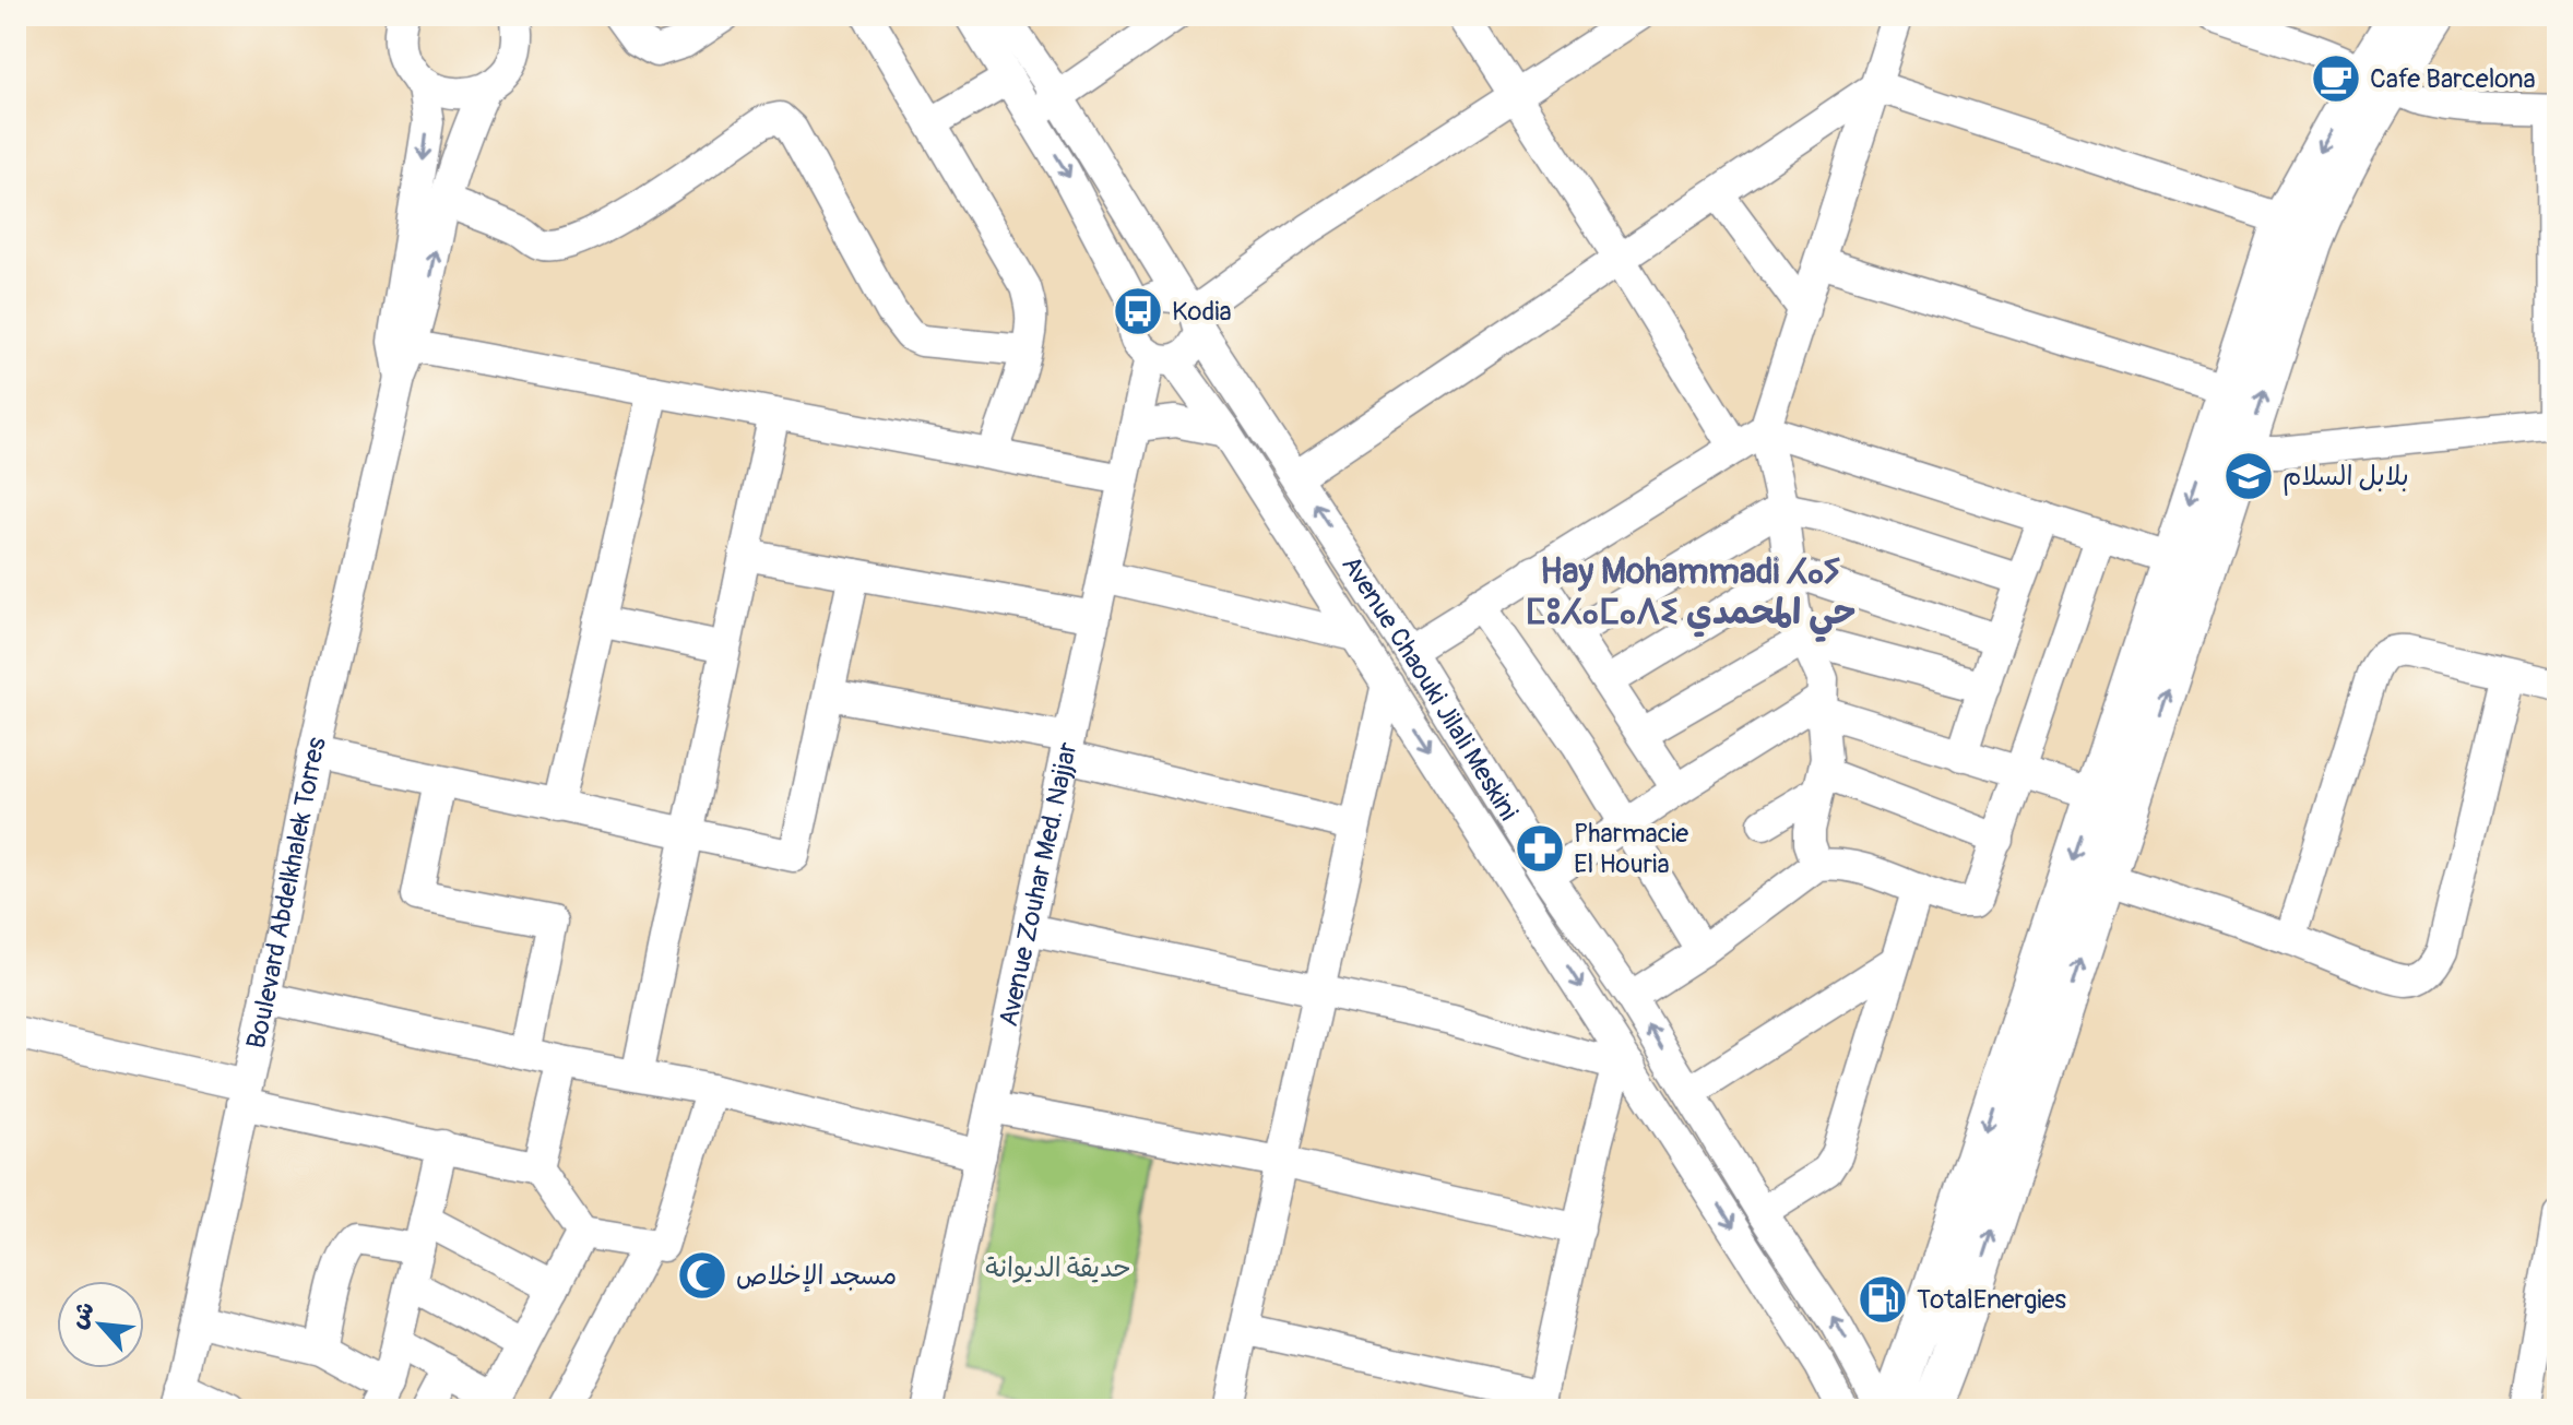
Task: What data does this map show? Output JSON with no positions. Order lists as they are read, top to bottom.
{
  "streets": {
    "street": ["Avenue Chaouki Jilali Meskini", "Avenue Zouhar Med. Najjar", "Boulevard Abdelkhalek Torres"]
  },
  "crossings": [
    ["Avenue Chaouki Jilali Meskini", "Avenue Zouhar Med. Najjar"]
  ],
  "districts": ["Hay Mohammadi ⵃⴰⵢ ⵎⵓⵃⴰⵎⴰⴷⵉ حي المحمدي"],
  "parks": ["حديقة الديوانة"],
  "places": {
    "cafe": ["Cafe Barcelona"],
    "bus stop": ["Kodia"],
    "school or university": ["بلابل السلام"],
    "pharmacy": ["Pharmacie El Houria"],
    "mosque": ["مسجد الإخلاص"],
    "fuel station": ["TotalEnergies"]
  },
  "north": "top left"
}
